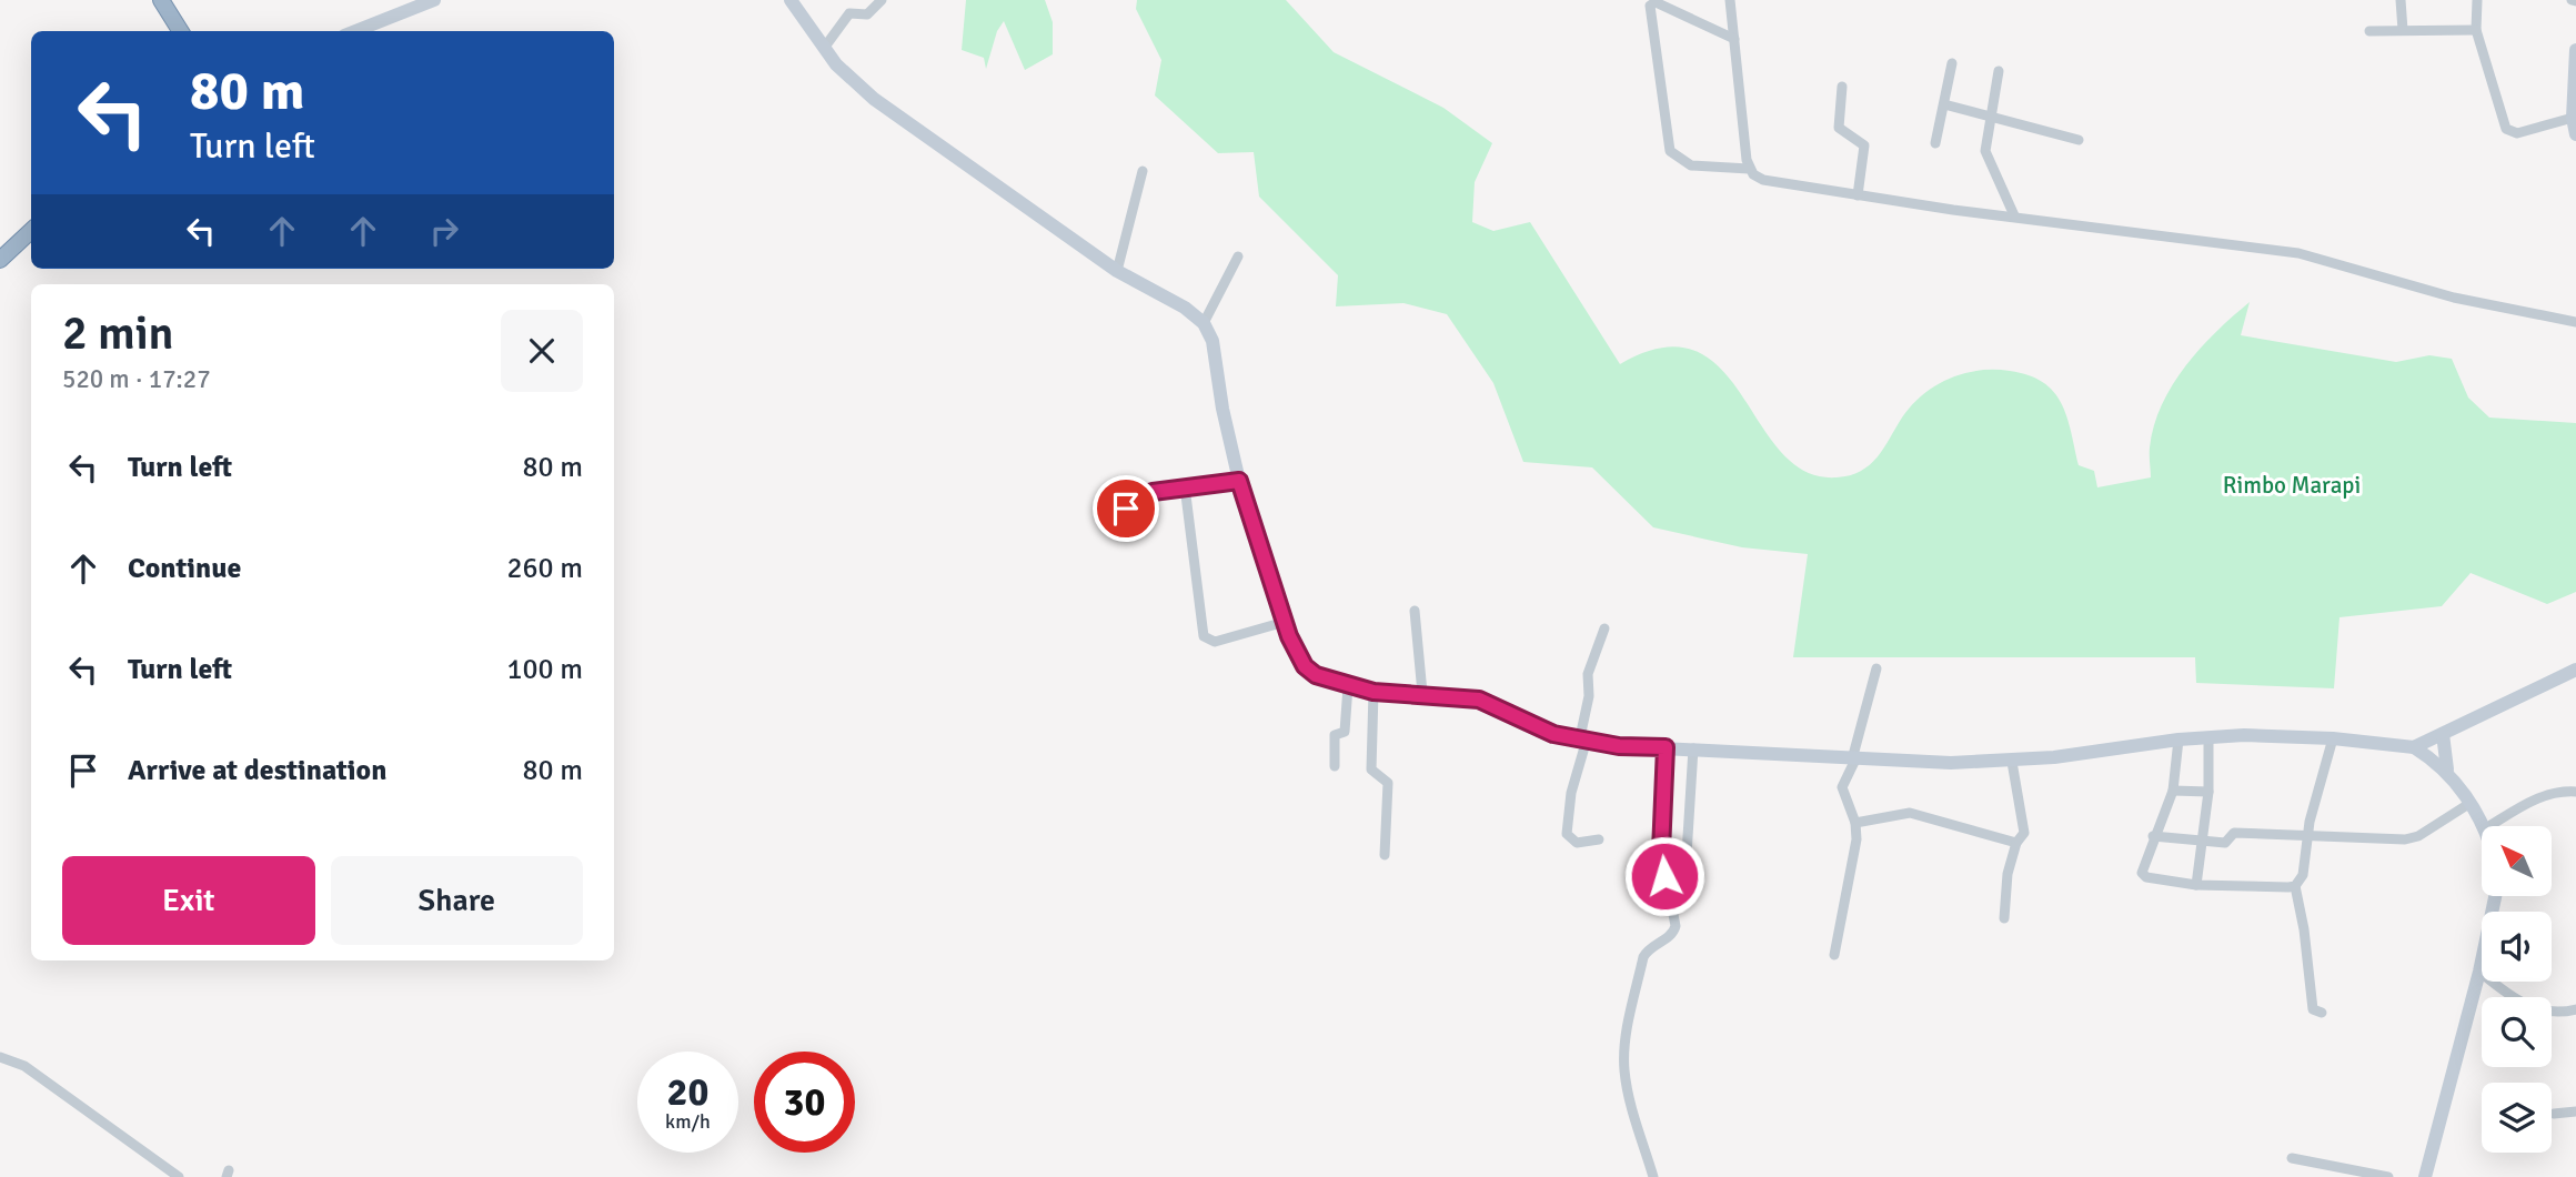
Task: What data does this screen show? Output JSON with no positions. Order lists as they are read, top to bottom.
{
  "parks": ["Rimbo Marapi"],
  "north": "top left",
  "page": {
    "turn": ["80 m", "Turn left"],
    "heading": ["2 min", "520 m · 17:27"],
    "list": [
      {
        "name": "Turn left",
        "value": "80 m"
      },
      {
        "name": "Continue",
        "value": "260 m"
      },
      {
        "name": "Turn left",
        "value": "100 m"
      },
      {
        "name": "Arrive at destination",
        "value": "80 m"
      }
    ],
    "buttons": ["Exit", "Share"],
    "speed": "20 km/h",
    "limit": "30"
  }
}
